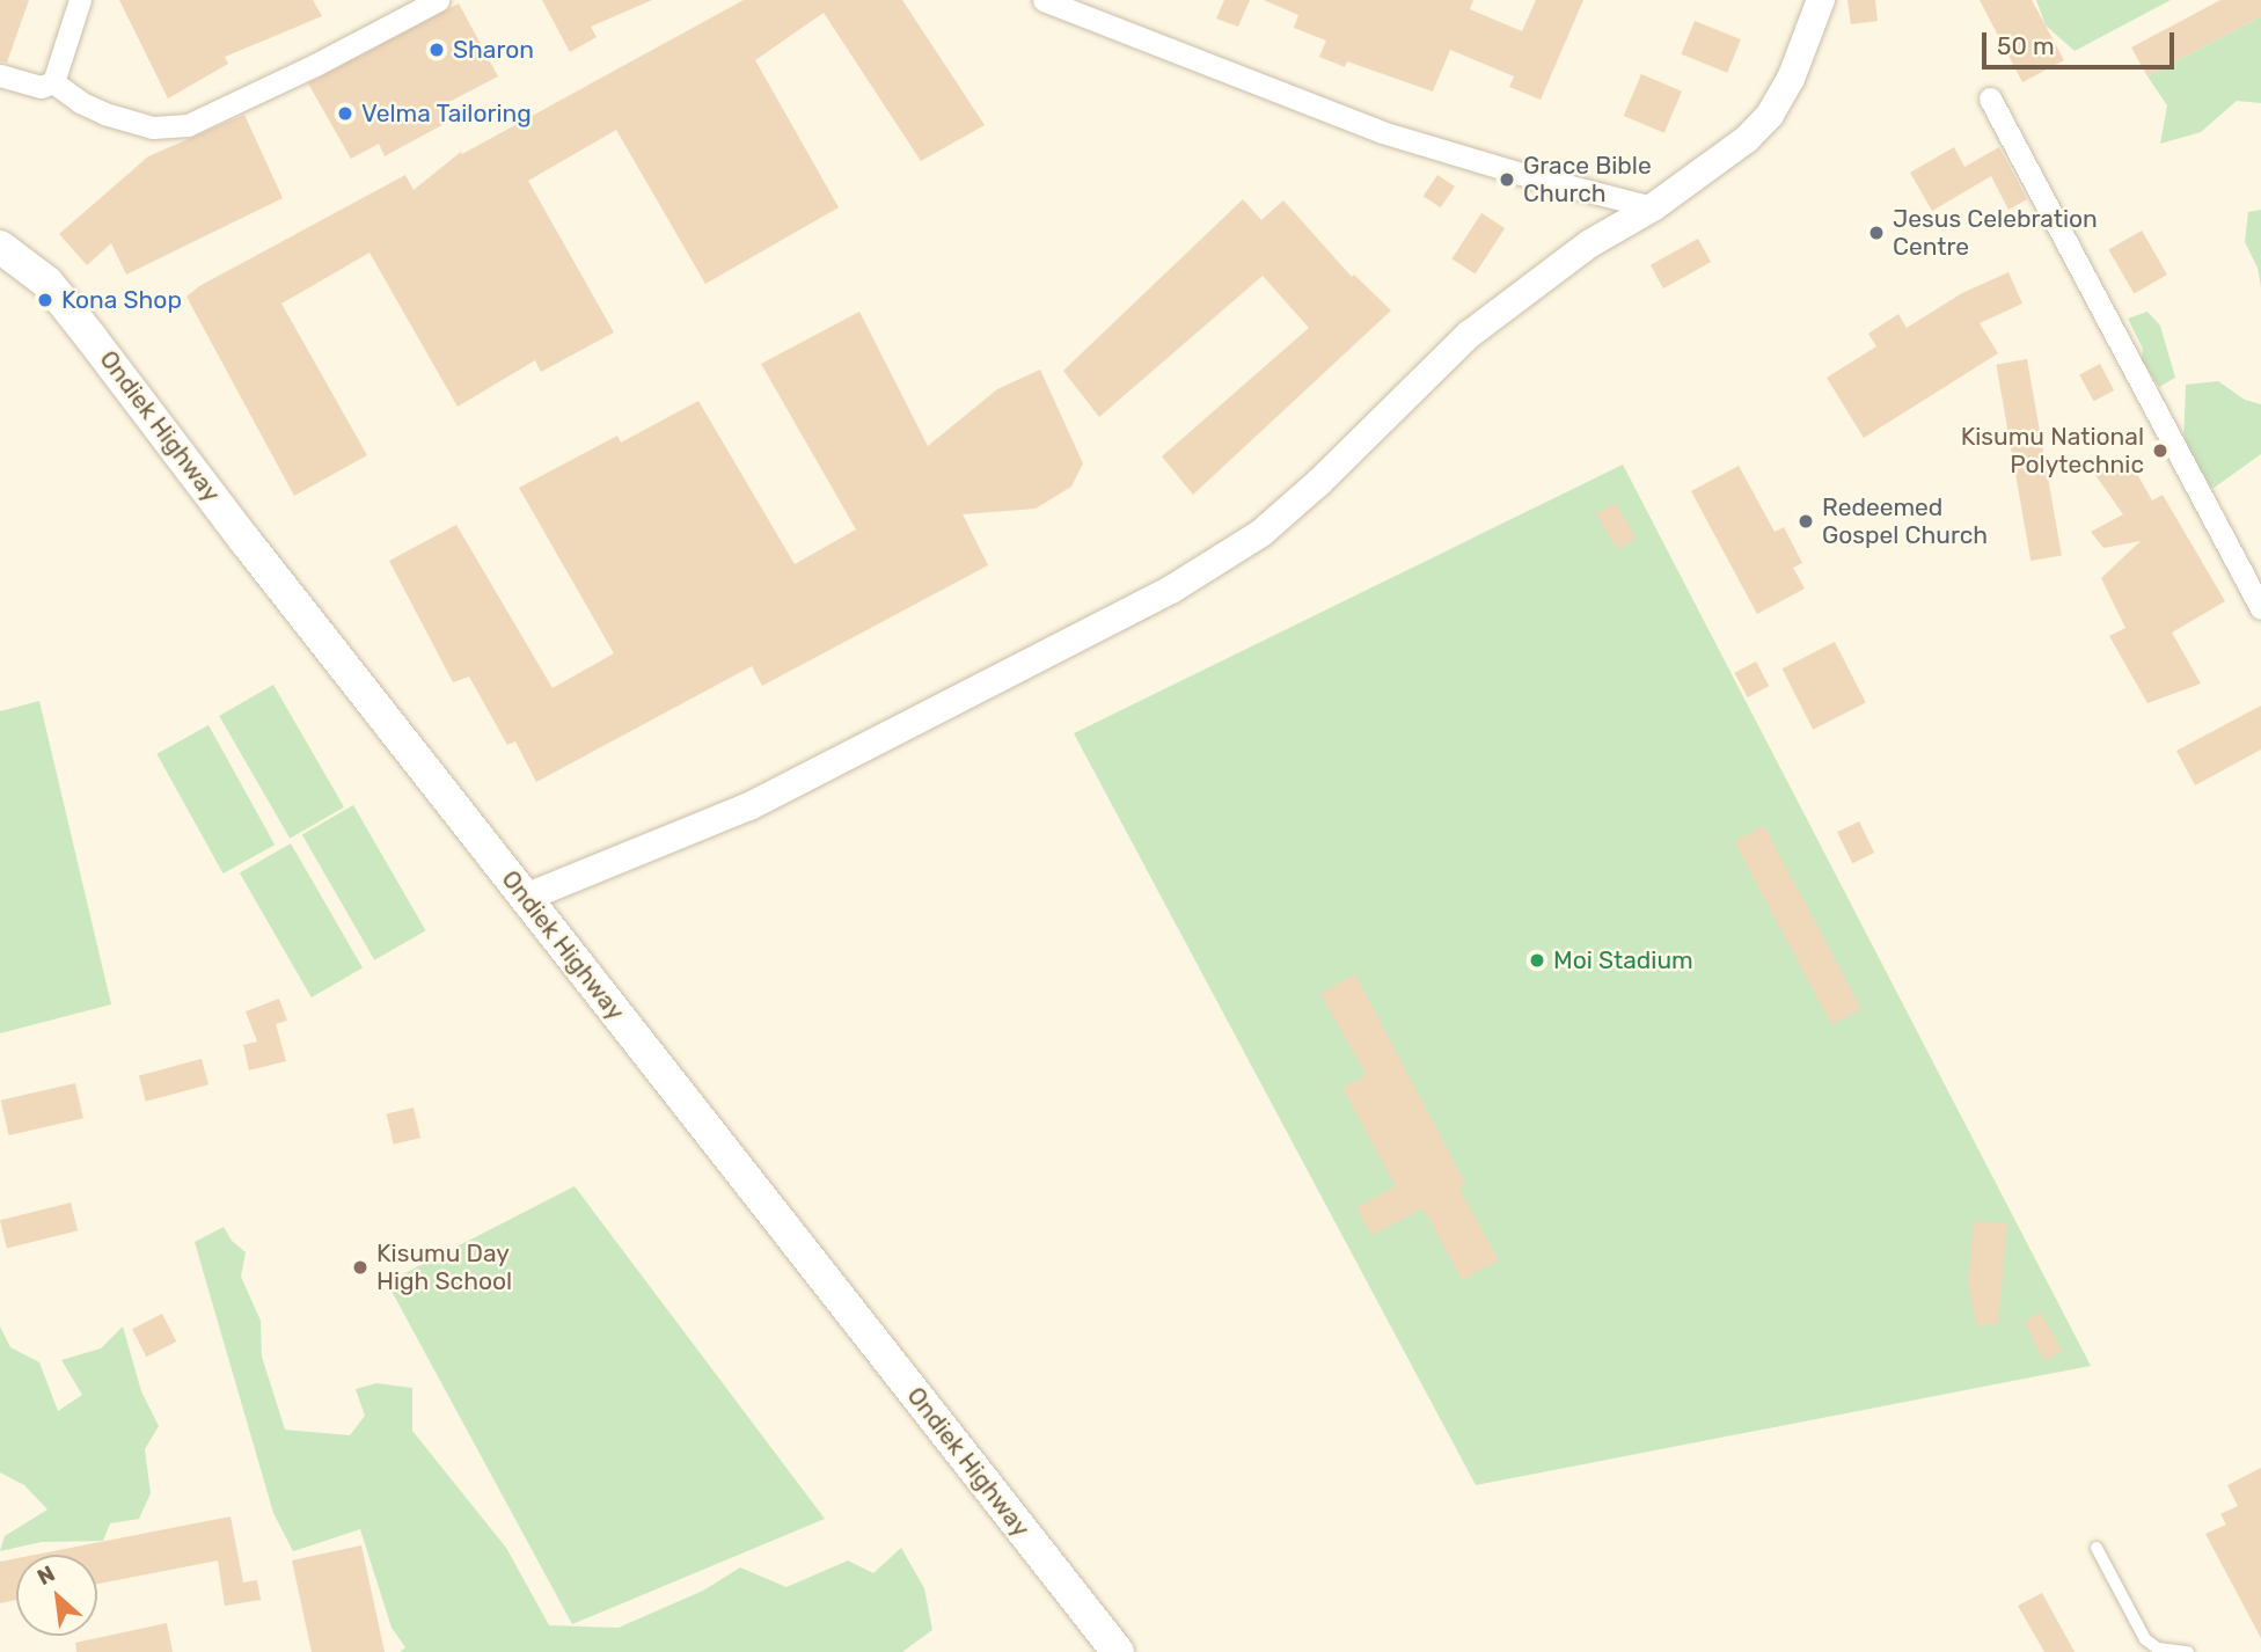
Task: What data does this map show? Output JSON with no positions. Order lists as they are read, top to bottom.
{
  "streets": {
    "main road": ["Ondiek Highway"]
  },
  "places": [
    "Sharon",
    "Velma Tailoring",
    "Grace Bible Church",
    "Jesus Celebration Centre",
    "Kona Shop",
    "Kisumu National Polytechnic",
    "Redeemed Gospel Church",
    "Moi Stadium",
    "Kisumu Day High School"
  ],
  "scale_bar": "50 m",
  "north": "top left"
}
